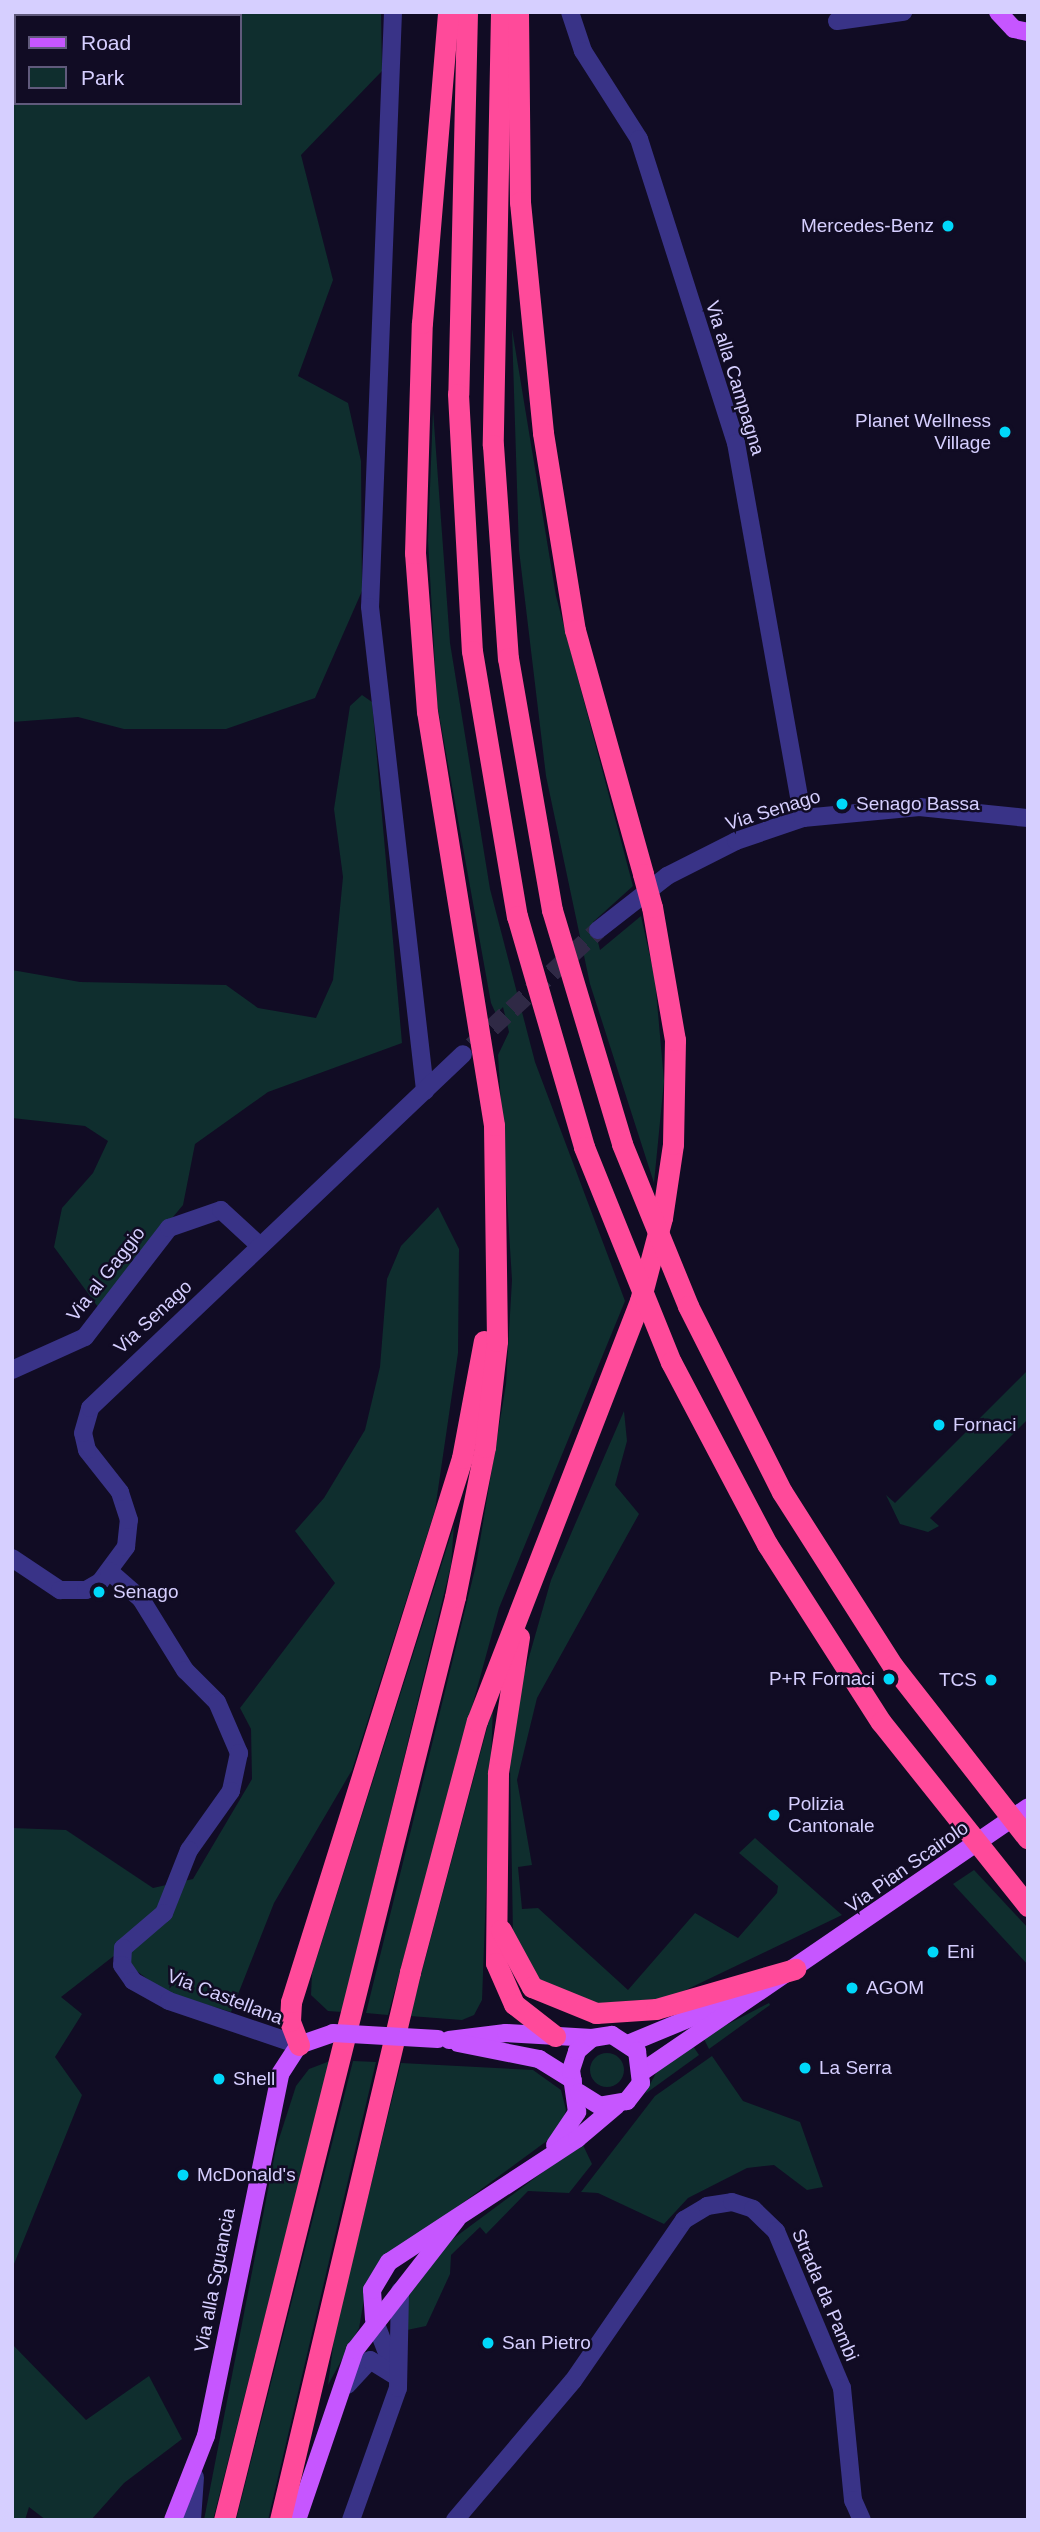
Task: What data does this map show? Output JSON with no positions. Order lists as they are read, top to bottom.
{
  "streets": {
    "main road": ["Via Pian Scairolo", "Via alla Sguancia"],
    "street": [
      "Via alla Campagna",
      "Via Senago",
      "Via al Gaggio",
      "Via Castellana",
      "Strada da Pambi"
    ]
  },
  "crossings": [
    ["Via alla Campagna", "Via Senago"],
    ["Via Senago", "Via al Gaggio"],
    ["Via Senago", "Via Castellana"],
    ["Via Castellana", "Via alla Sguancia"]
  ],
  "places": [
    "Mercedes-Benz",
    "Planet Wellness Village",
    "Senago Bassa",
    "Fornaci",
    "Senago",
    "P+R Fornaci",
    "TCS",
    "Polizia Cantonale",
    "Eni",
    "AGOM",
    "La Serra",
    "Shell",
    "McDonald's",
    "San Pietro"
  ],
  "legend": ["Road", "Park"]
}
